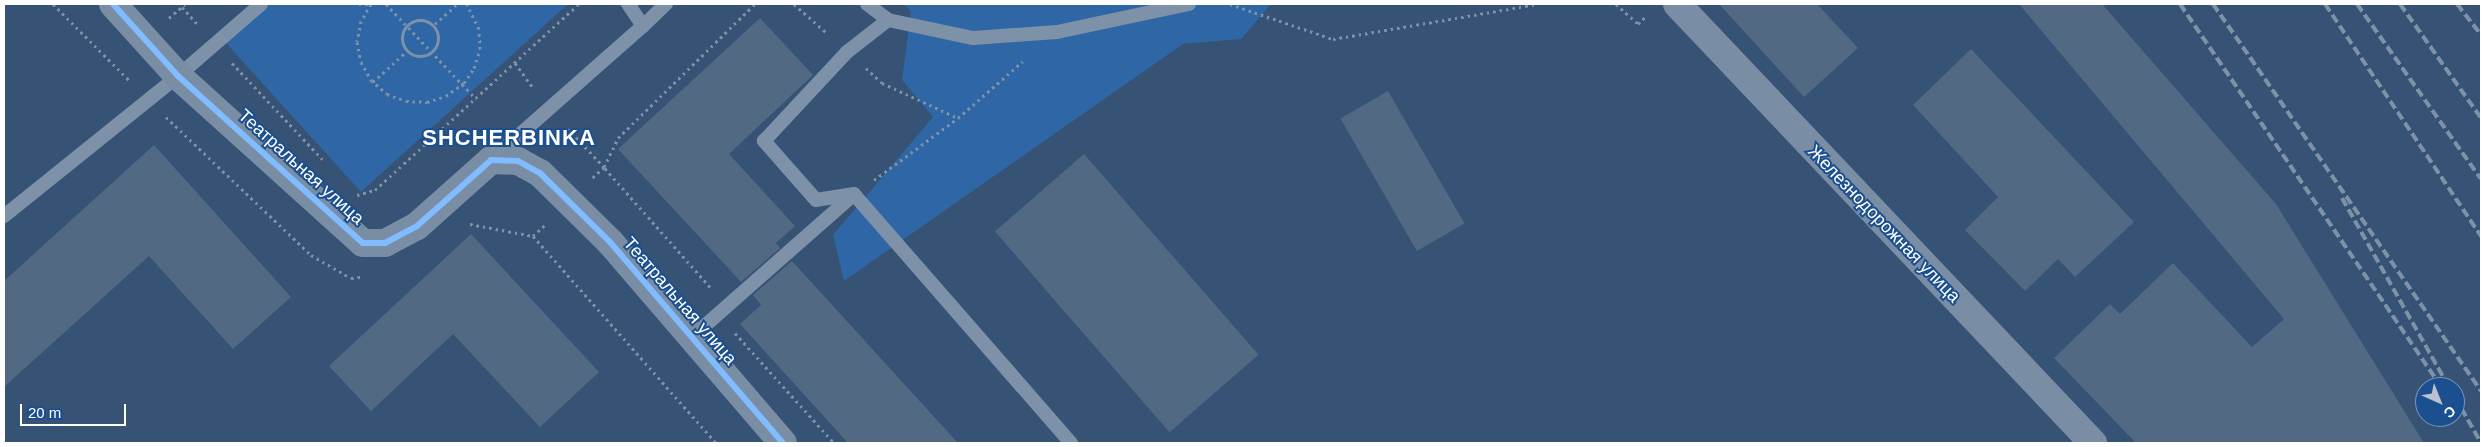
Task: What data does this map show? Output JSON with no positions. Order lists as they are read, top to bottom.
{
  "streets": {
    "street": ["Театральная улица", "Железнодорожная улица"]
  },
  "districts": ["SHCHERBINKA"],
  "scale_bar": "20 m",
  "north": "bottom right"
}
